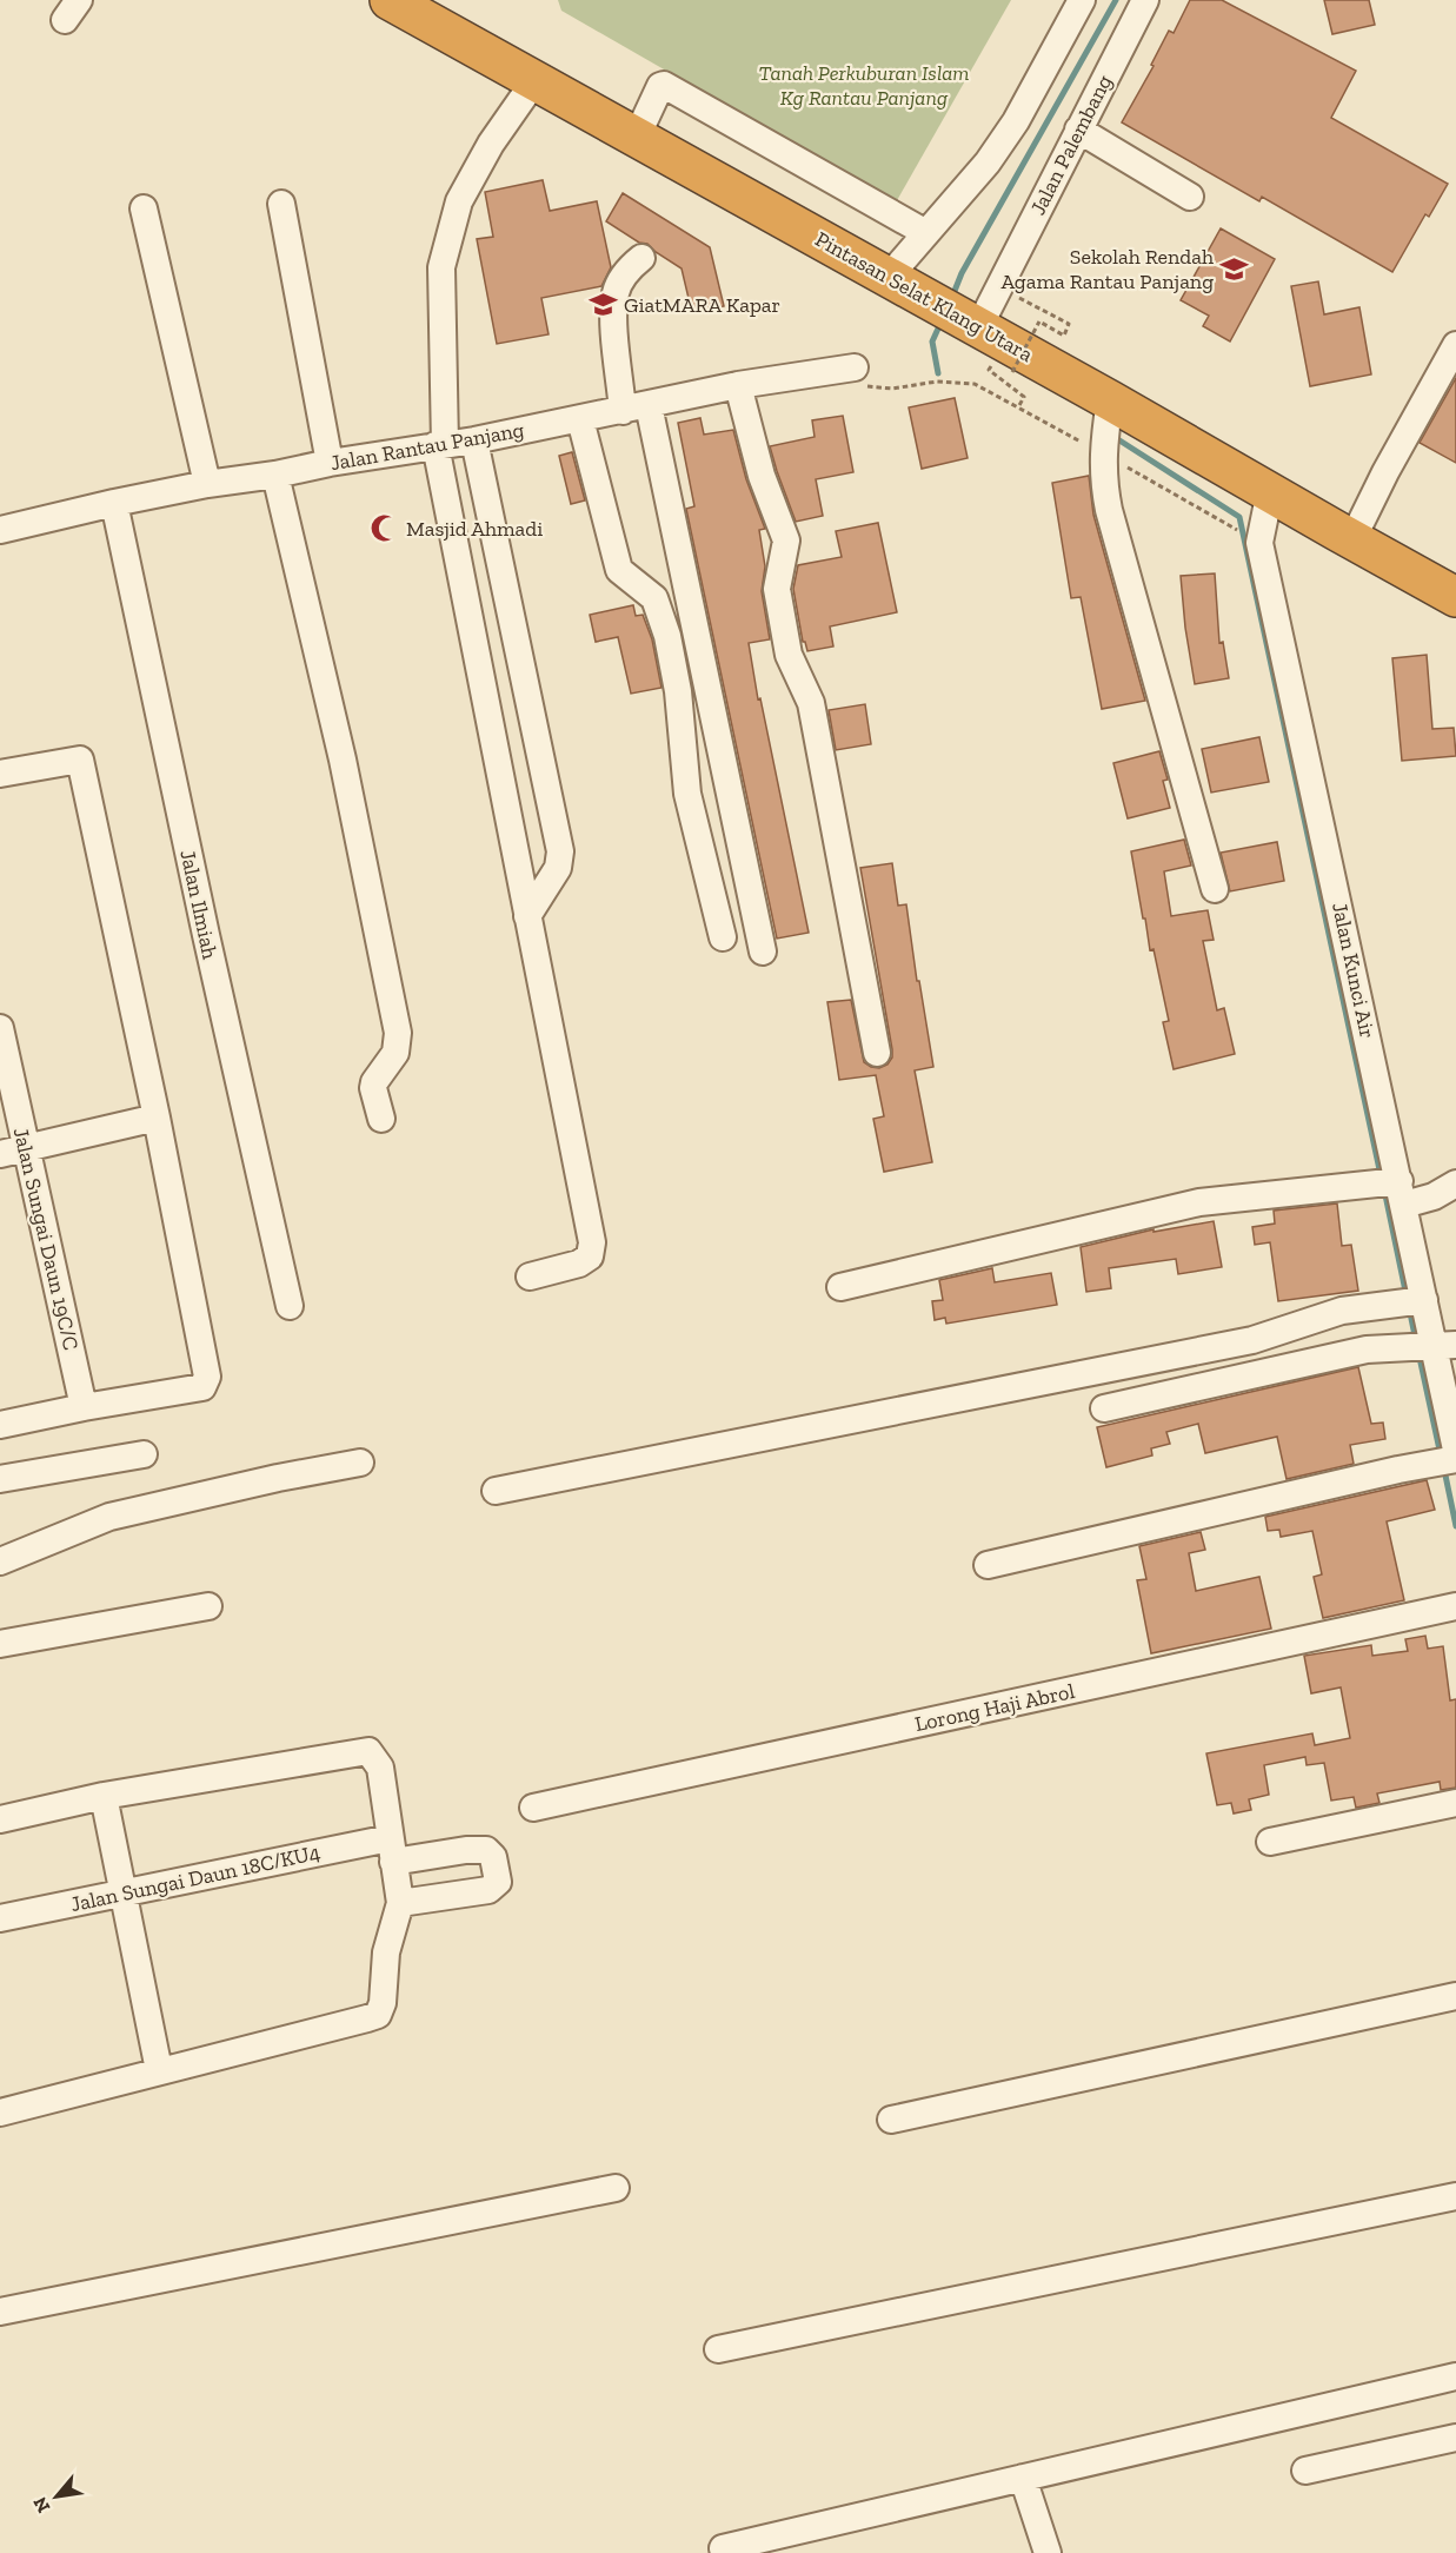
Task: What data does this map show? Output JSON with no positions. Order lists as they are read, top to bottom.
{
  "streets": {
    "highway": ["Pintasan Selat Klang Utara"],
    "street": [
      "Jalan Palembang",
      "Jalan Rantau Panjang",
      "Jalan Ilmiah",
      "Jalan Kunci Air",
      "Jalan Sungai Daun 19C/C",
      "Lorong Haji Abrol",
      "Jalan Sungai Daun 18C/KU4"
    ]
  },
  "crossings": [
    ["Jalan Palembang", "Pintasan Selat Klang Utara"],
    ["Pintasan Selat Klang Utara", "Jalan Kunci Air"],
    ["Jalan Rantau Panjang", "Jalan Ilmiah"]
  ],
  "parks": ["Tanah Perkuburan Islam Kg Rantau Panjang"],
  "places": {
    "school or university": ["Sekolah Rendah Agama Rantau Panjang", "GiatMARA Kapar"],
    "mosque": ["Masjid Ahmadi"]
  },
  "north": "bottom left"
}
